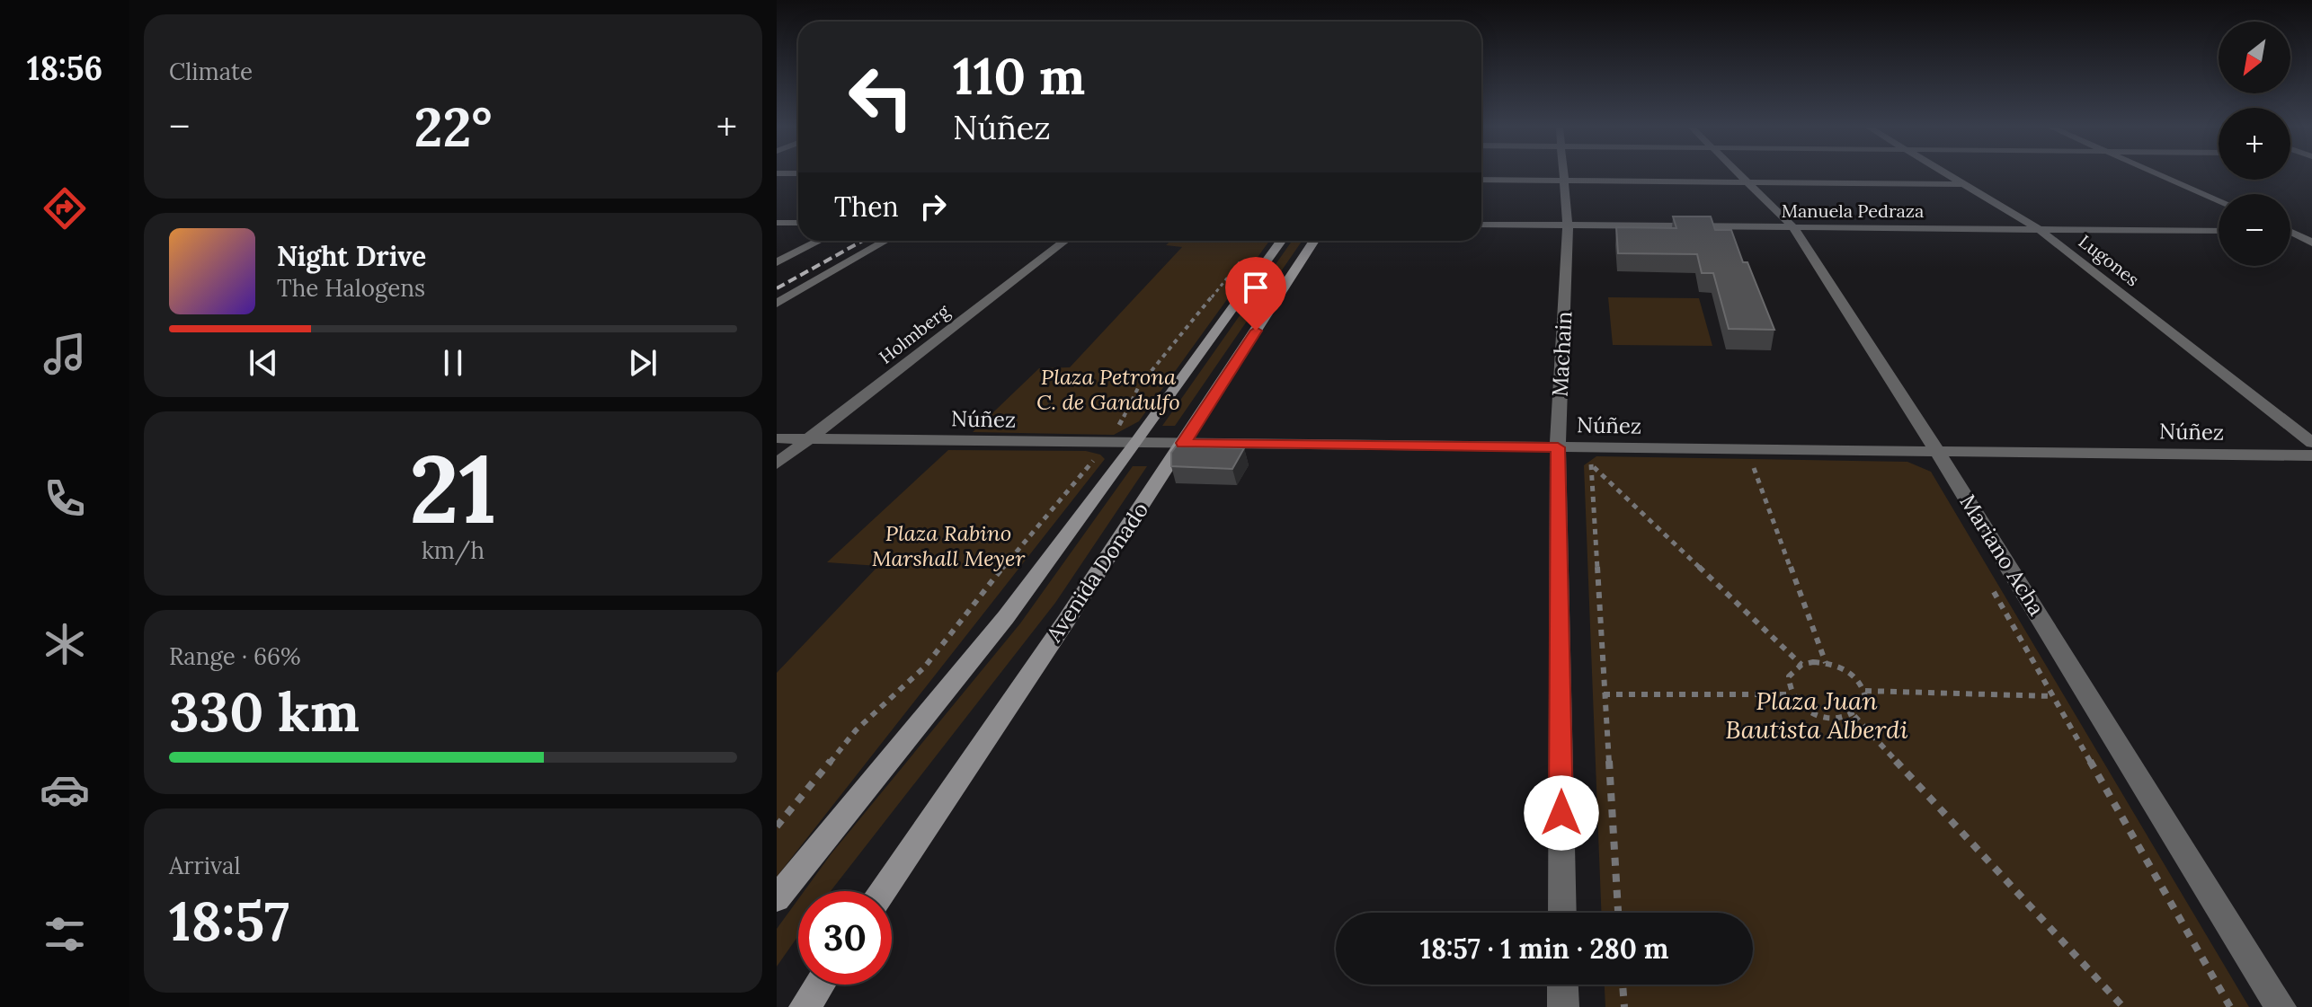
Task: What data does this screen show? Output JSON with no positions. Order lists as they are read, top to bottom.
{
  "streets": {
    "main road": ["Avenida Donado"],
    "street": [
      "Manuela Pedraza",
      "Lugones",
      "Holmberg",
      "Machain",
      "Núñez",
      "Mariano Acha"
    ]
  },
  "crossings": [
    ["Manuela Pedraza", "Lugones"],
    ["Manuela Pedraza", "Machain"],
    ["Manuela Pedraza", "Mariano Acha"],
    ["Holmberg", "Núñez"],
    ["Machain", "Núñez"],
    ["Núñez", "Mariano Acha"],
    ["Núñez", "Avenida Donado"]
  ],
  "parks": ["Plaza Petrona C. de Gandulfo", "Plaza Rabino Marshall Meyer", "Plaza Juan Bautista Alberdi"],
  "north": "bottom left",
  "page": {
    "tabs": "18:56",
    "tile": [
      "Climate",
      ["21", "km/h"],
      ["Range · 66%", "330 km"],
      ["Arrival", "18:57"]
    ],
    "map_buttons": ["+", "−"],
    "turn": ["110 m", "Núñez"],
    "heat": ["−", "22°", "+"],
    "then": "Then",
    "song": ["Night Drive", "The Halogens"],
    "limit": "30",
    "trip": "18:57 · 1 min · 280 m"
  }
}
